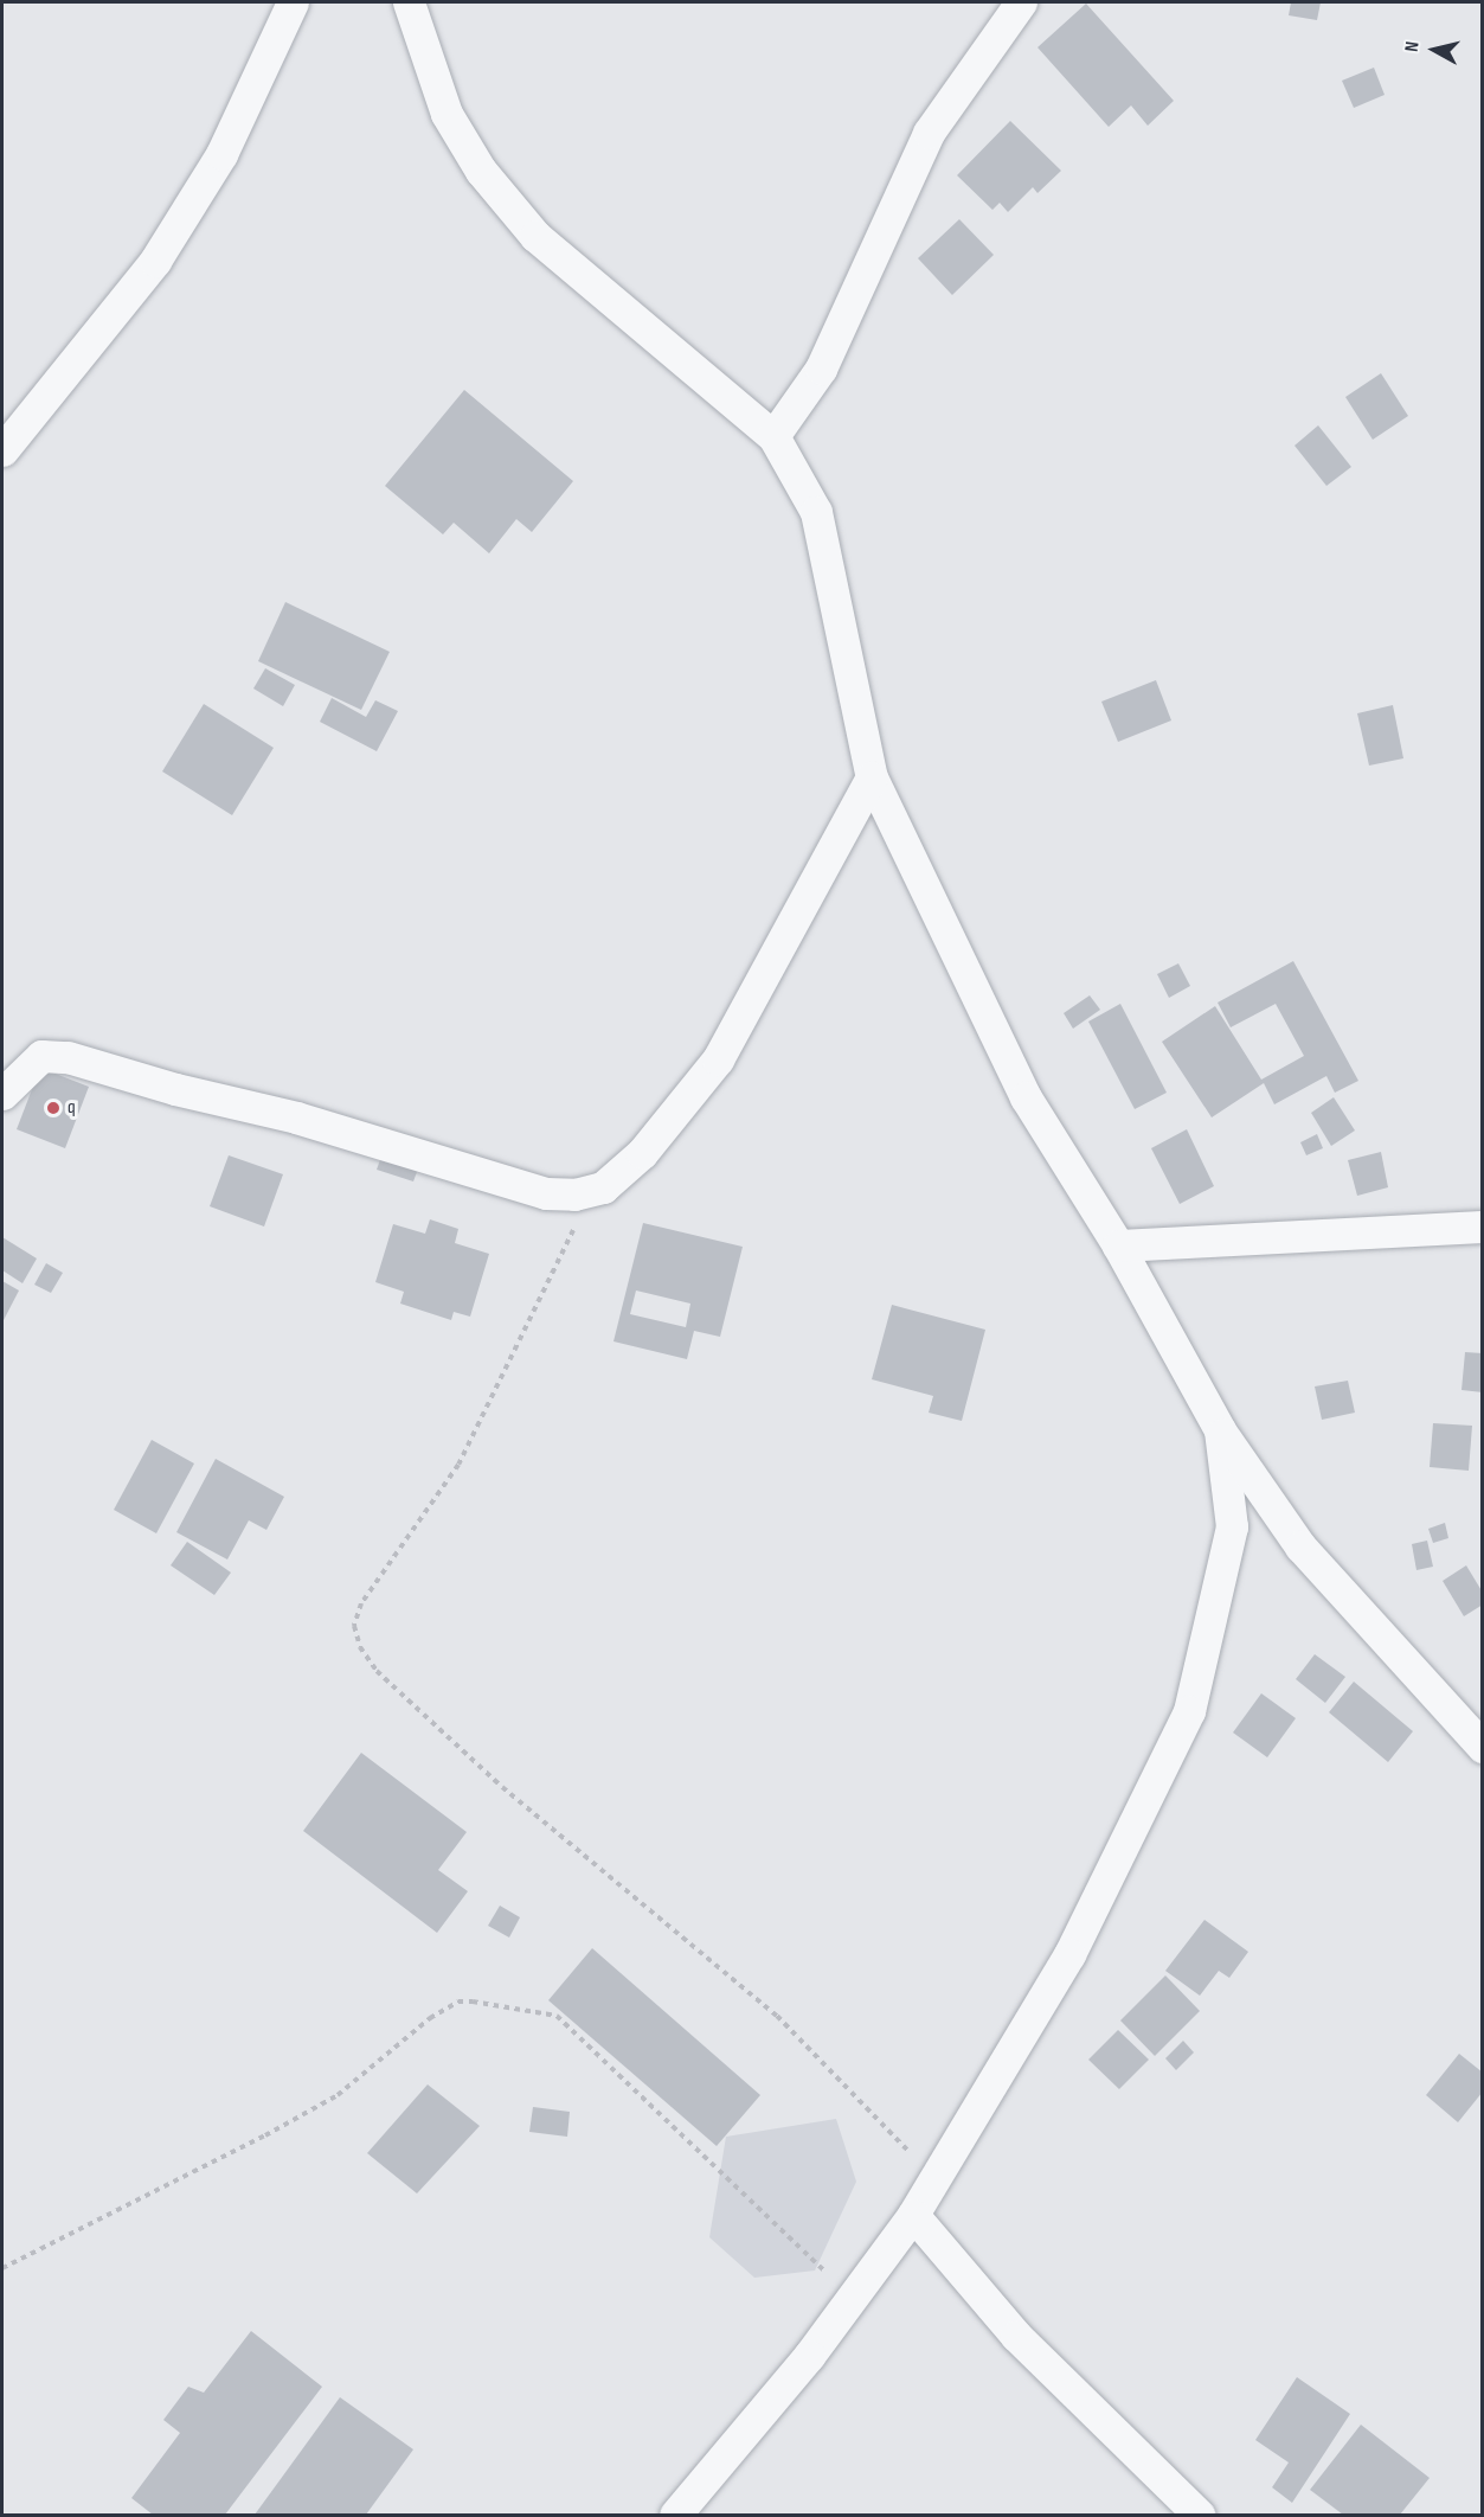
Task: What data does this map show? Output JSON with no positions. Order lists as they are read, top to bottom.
{
  "places": ["q"],
  "north": "left"
}
